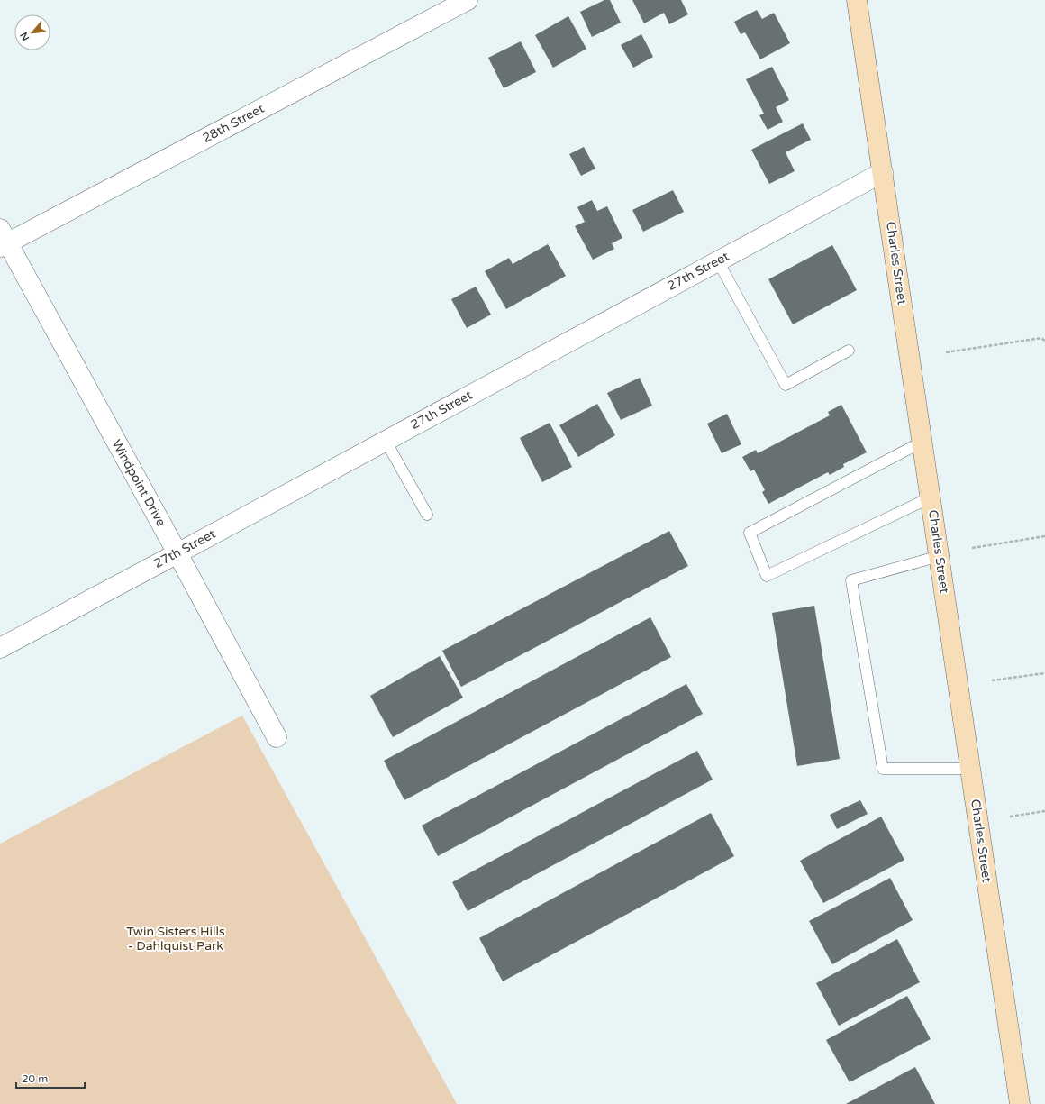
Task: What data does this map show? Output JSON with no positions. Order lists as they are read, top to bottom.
{
  "streets": {
    "main road": ["Charles Street"],
    "street": ["28th Street", "27th Street", "Windpoint Drive"]
  },
  "crossings": [
    ["28th Street", "Windpoint Drive"],
    ["Charles Street", "27th Street"],
    ["27th Street", "Windpoint Drive"]
  ],
  "parks": ["Twin Sisters Hills - Dahlquist Park"],
  "scale_bar": "20 m",
  "north": "bottom left"
}
